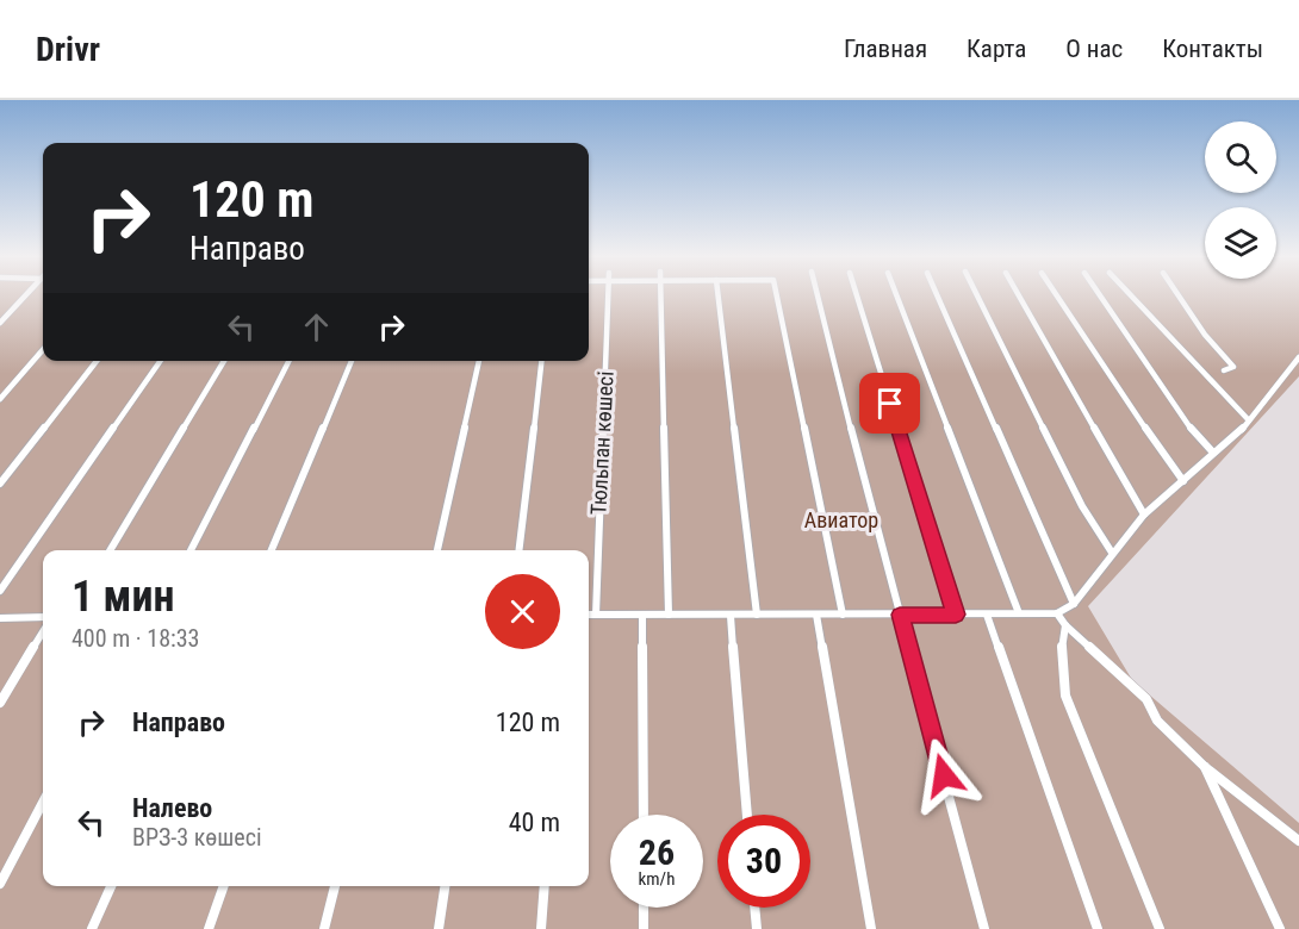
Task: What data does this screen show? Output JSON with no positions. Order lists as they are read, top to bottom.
{
  "streets": {
    "street": ["Тюльпан көшесі"]
  },
  "parks": ["Авиатор"],
  "page": {
    "header": "Drivr",
    "nav": [
      "Главная",
      "Карта",
      "О нас",
      "Контакты"
    ],
    "turn": ["120 m", "Направо"],
    "heading": ["1 мин", "400 m · 18:33"],
    "list": [
      {
        "name": "Направо",
        "value": "120 m"
      },
      {
        "name": "Налево",
        "note": "ВРЗ-3 көшесі",
        "value": "40 m"
      }
    ],
    "speed": "26 km/h",
    "limit": "30"
  }
}
